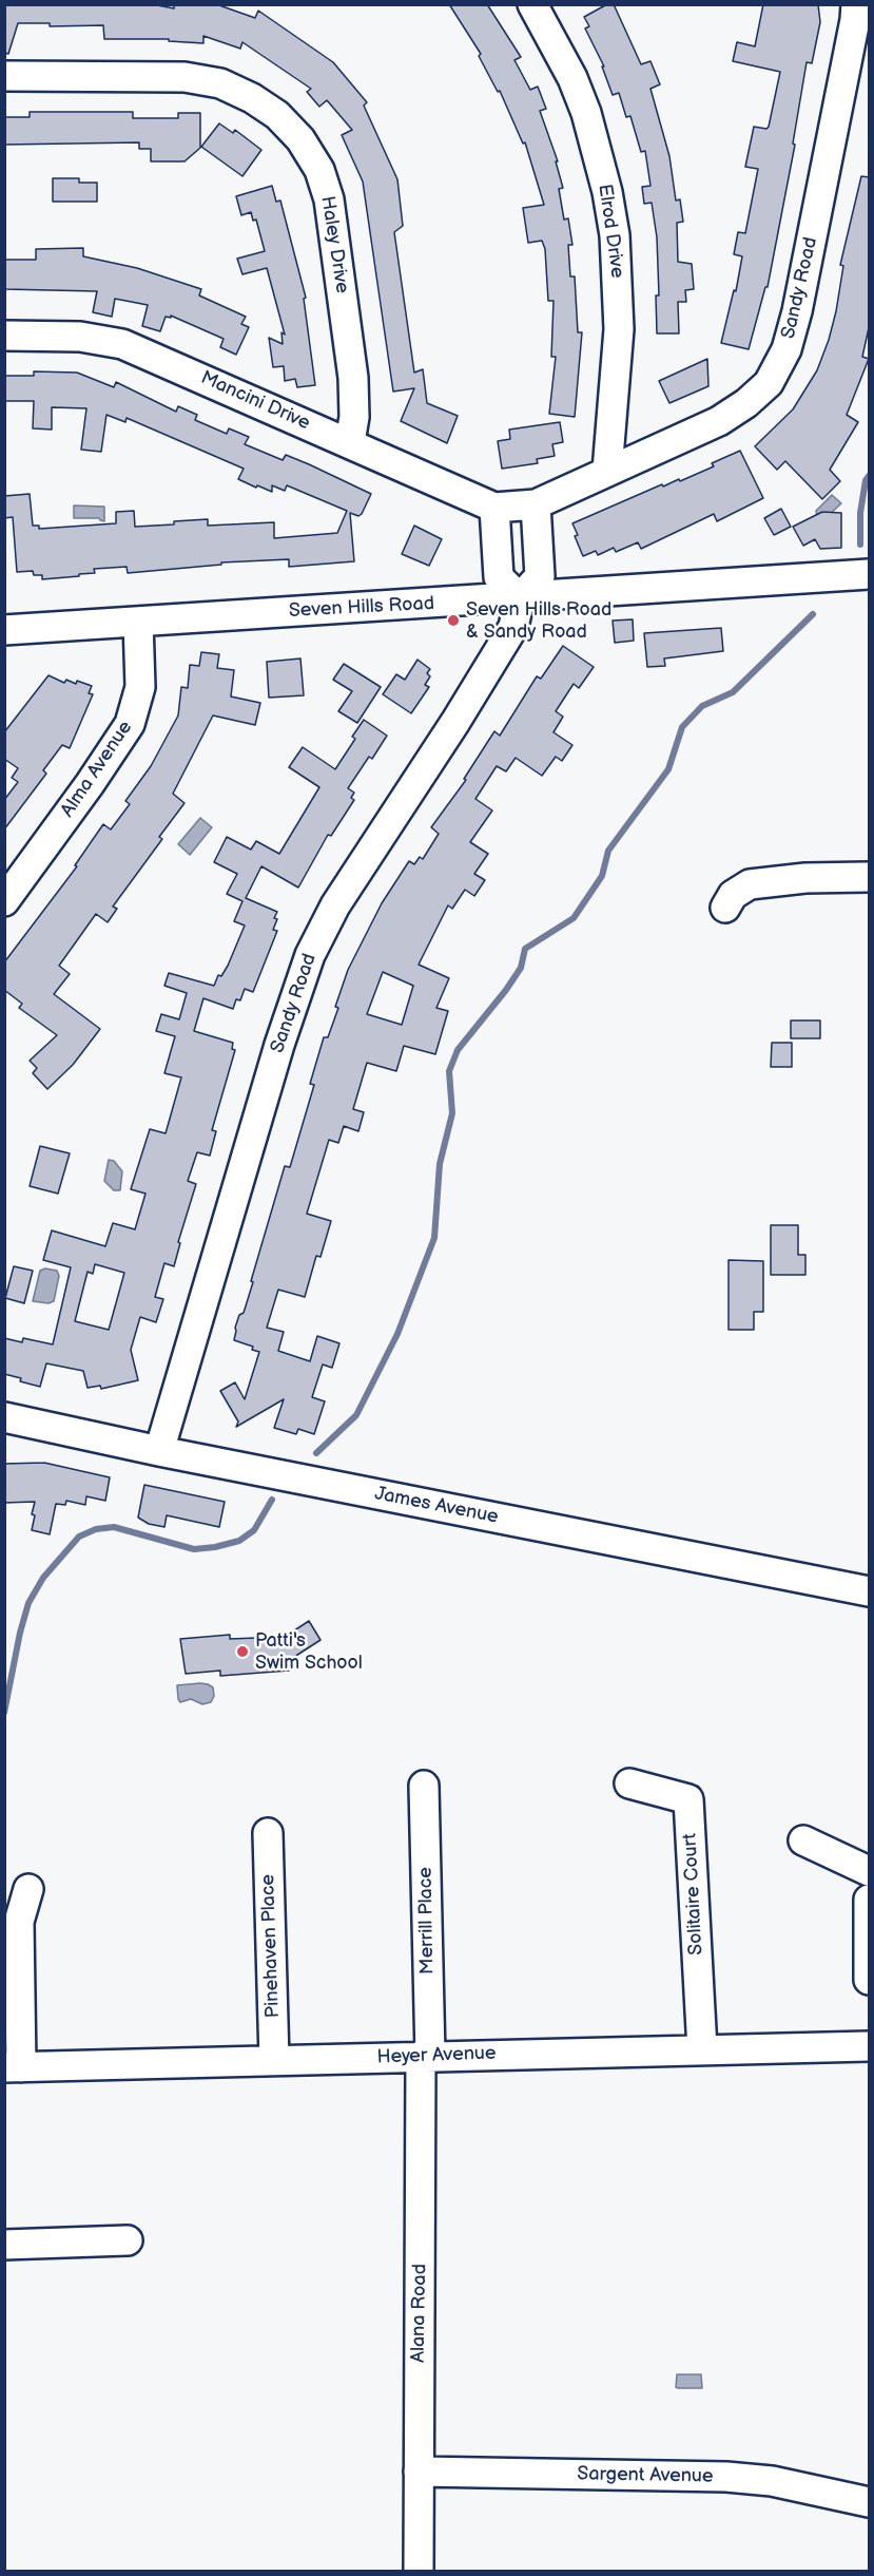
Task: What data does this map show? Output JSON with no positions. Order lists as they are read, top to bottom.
{
  "streets": {
    "street": [
      "Elrod Drive",
      "Haley Drive",
      "Sandy Road",
      "Mancini Drive",
      "Seven Hills Road",
      "Alma Avenue",
      "James Avenue",
      "Solitaire Court",
      "Merrill Place",
      "Pinehaven Place",
      "Heyer Avenue",
      "Alana Road",
      "Sargent Avenue"
    ]
  },
  "crossings": [
    ["Elrod Drive", "Sandy Road"],
    ["Haley Drive", "Mancini Drive"],
    ["Sandy Road", "Mancini Drive"],
    ["Sandy Road", "Seven Hills Road"],
    ["Sandy Road", "James Avenue"],
    ["Seven Hills Road", "Alma Avenue"],
    ["Solitaire Court", "Heyer Avenue"],
    ["Merrill Place", "Heyer Avenue"],
    ["Merrill Place", "Alana Road"],
    ["Pinehaven Place", "Heyer Avenue"],
    ["Heyer Avenue", "Alana Road"],
    ["Alana Road", "Sargent Avenue"]
  ],
  "places": ["Seven Hills Road & Sandy Road", "Patti's Swim School"]
}
